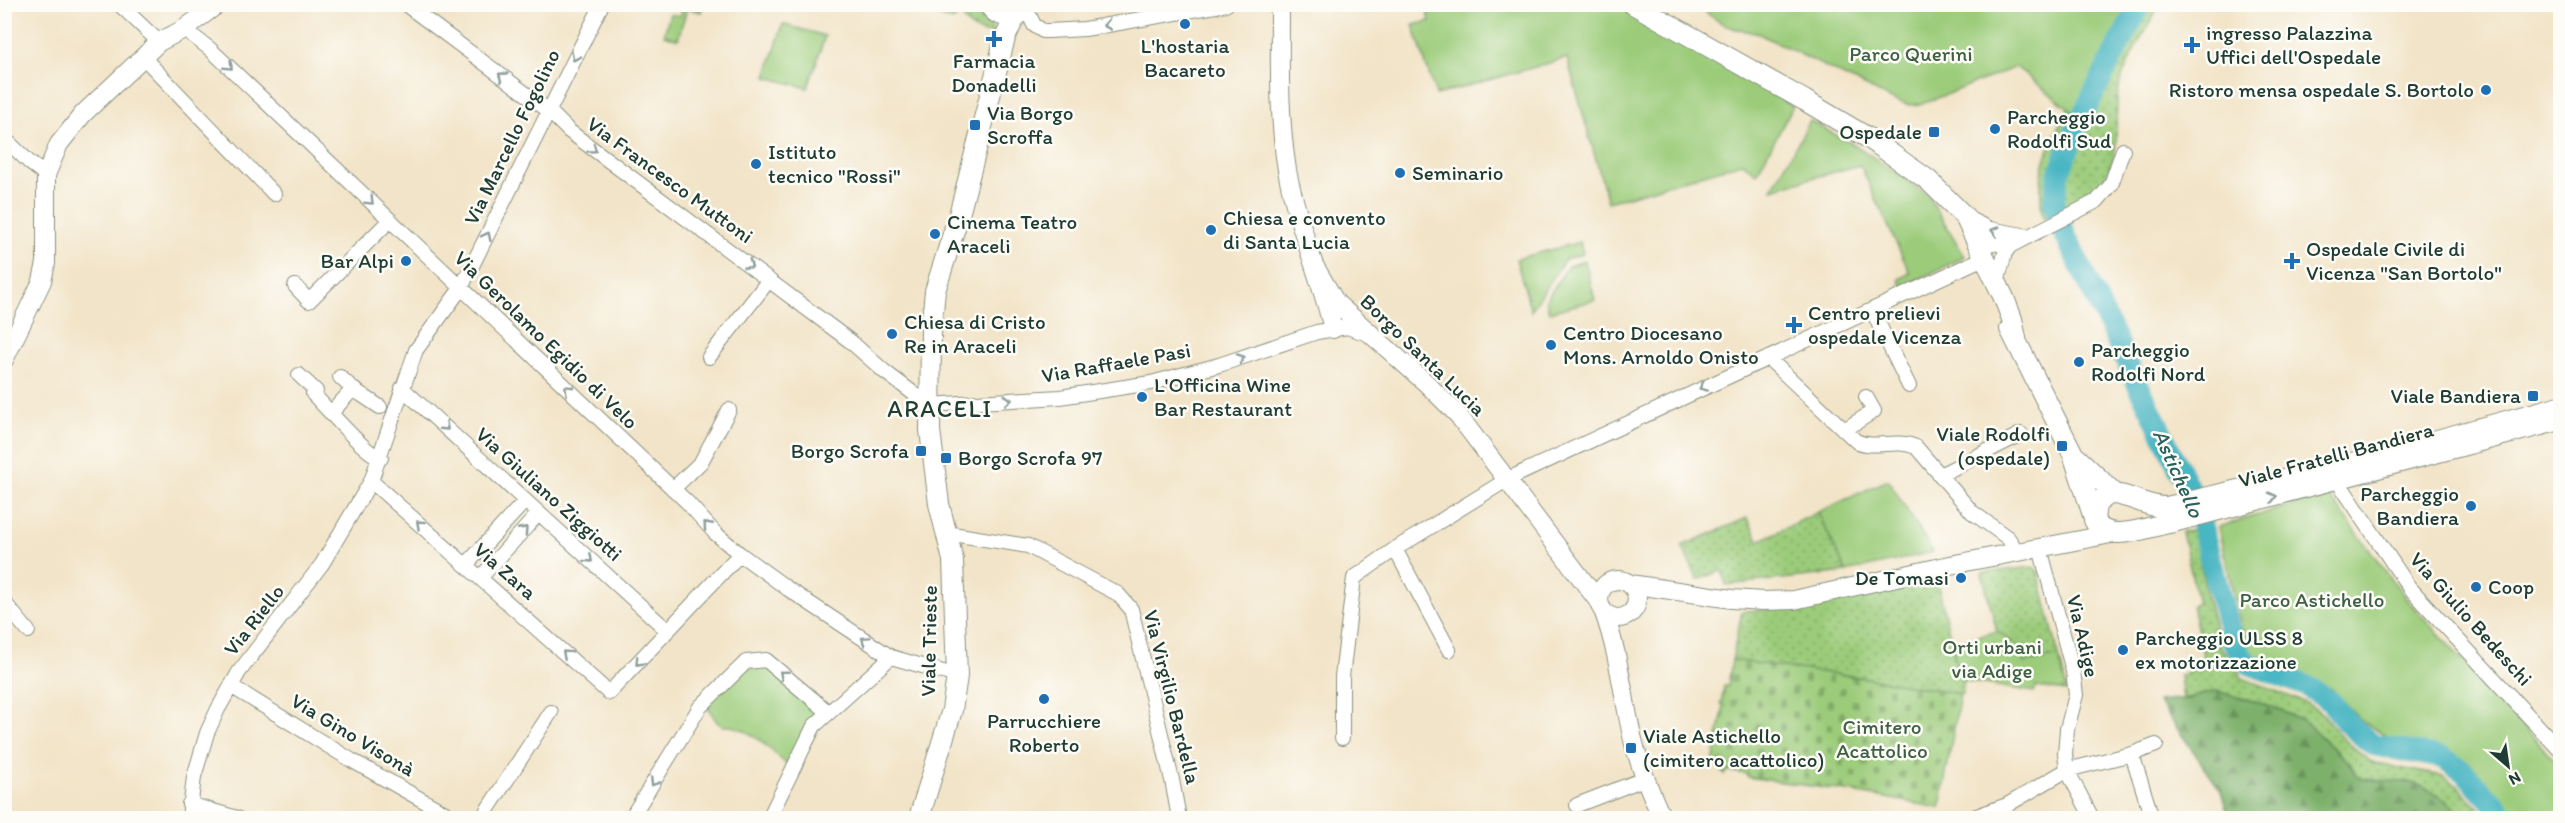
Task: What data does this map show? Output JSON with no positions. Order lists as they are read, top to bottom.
{
  "streets": {
    "main road": ["Viale Fratelli Bandiera", "Viale Trieste"],
    "street": [
      "Via Marcello Fogolino",
      "Via Francesco Muttoni",
      "Via Gerolamo Egidio di Velo",
      "Borgo Santa Lucia",
      "Via Raffaele Pasi",
      "Via Giuliano Ziggiotti",
      "Via Zara",
      "Via Giulio Bedeschi",
      "Via Riello",
      "Via Adige",
      "Via Virgilio Bardella",
      "Via Gino Visonà"
    ]
  },
  "crossings": [
    ["Via Marcello Fogolino", "Via Francesco Muttoni"],
    ["Via Marcello Fogolino", "Via Gerolamo Egidio di Velo"],
    ["Via Marcello Fogolino", "Via Riello"],
    ["Via Francesco Muttoni", "Via Raffaele Pasi"],
    ["Via Francesco Muttoni", "Viale Trieste"],
    ["Via Gerolamo Egidio di Velo", "Via Riello"],
    ["Via Gerolamo Egidio di Velo", "Viale Trieste"],
    ["Borgo Santa Lucia", "Via Raffaele Pasi"],
    ["Borgo Santa Lucia", "Viale Fratelli Bandiera"],
    ["Via Raffaele Pasi", "Viale Trieste"],
    ["Viale Fratelli Bandiera", "Via Giulio Bedeschi"],
    ["Viale Fratelli Bandiera", "Via Adige"],
    ["Via Giuliano Ziggiotti", "Via Zara"],
    ["Via Giuliano Ziggiotti", "Via Riello"],
    ["Via Zara", "Via Riello"],
    ["Via Riello", "Via Gino Visonà"],
    ["Viale Trieste", "Via Virgilio Bardella"]
  ],
  "one_way": ["Via Raffaele Pasi", "Via Giuliano Ziggiotti", "Via Zara"],
  "districts": ["ARACELI"],
  "water": ["Astichello"],
  "parks": [
    "Parco Querini",
    "Parco Astichello",
    "Orti urbani via Adige",
    "Cimitero Acattolico"
  ],
  "places": {
    "other": [
      "L'hostaria Bacareto",
      "Ristoro mensa ospedale S. Bortolo",
      "Parcheggio Rodolfi Sud",
      "Istituto tecnico \"Rossi\"",
      "Seminario",
      "Chiesa e convento di Santa Lucia",
      "Cinema Teatro Araceli",
      "Bar Alpi",
      "Chiesa di Cristo Re in Araceli",
      "Centro Diocesano Mons. Arnoldo Onisto",
      "Parcheggio Rodolfi Nord",
      "L'Officina Wine Bar Restaurant",
      "Parcheggio Bandiera",
      "De Tomasi",
      "Coop",
      "Parcheggio ULSS 8 ex motorizzazione",
      "Parrucchiere Roberto"
    ],
    "health": [
      "Farmacia Donadelli",
      "ingresso Palazzina Uffici dell'Ospedale",
      "Ospedale Civile di Vicenza \"San Bortolo\"",
      "Centro prelievi ospedale Vicenza"
    ],
    "transit": [
      "Via Borgo Scroffa",
      "Ospedale",
      "Viale Bandiera",
      "Viale Rodolfi (ospedale)",
      "Borgo Scrofa",
      "Borgo Scrofa 97",
      "Viale Astichello (cimitero acattolico)"
    ]
  },
  "north": "bottom right"
}
